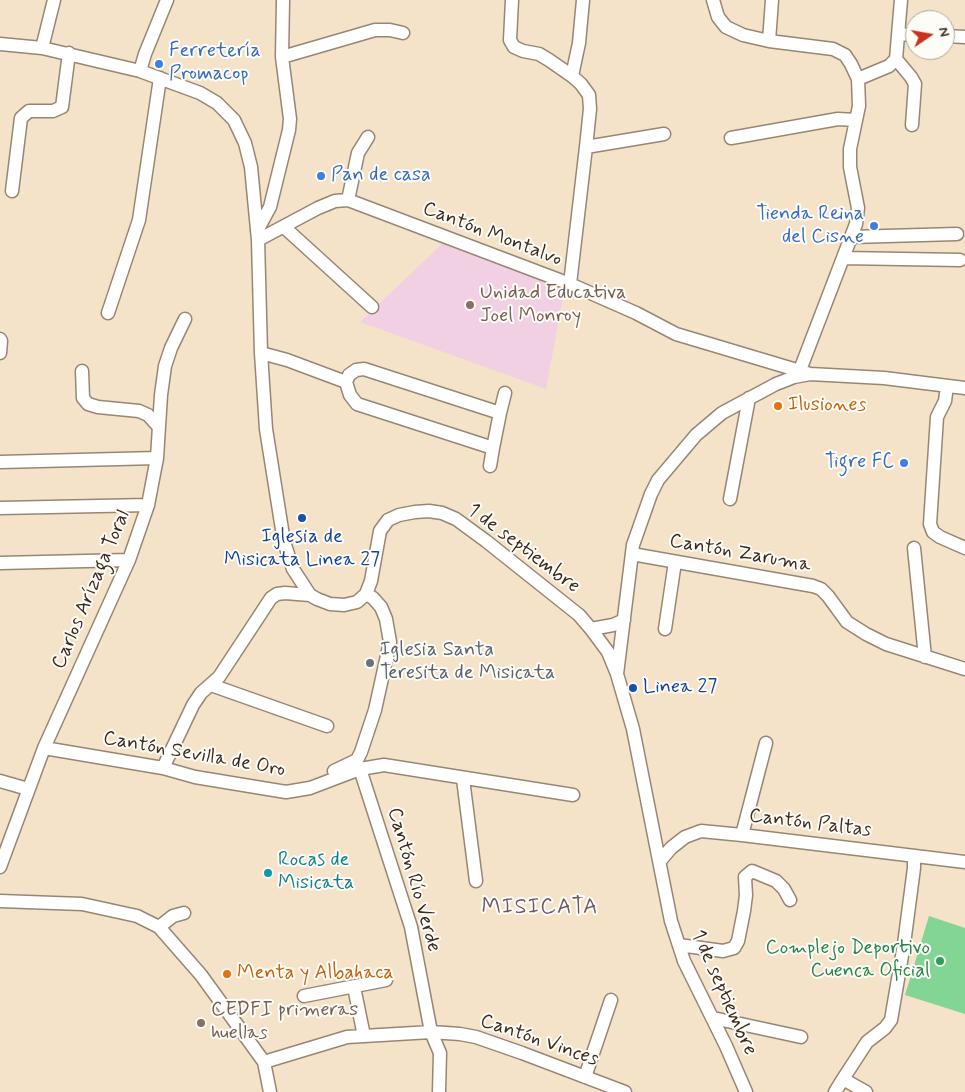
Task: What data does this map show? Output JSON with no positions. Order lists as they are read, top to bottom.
{
  "streets": {
    "street": [
      "Cantón Montalvo",
      "1 de septiembre",
      "Cantón Zaruma",
      "Carlos Arízaga Toral",
      "Cantón Sevilla de Oro",
      "Cantón Paltas",
      "Cantón Río Verde",
      "Cantón Vinces"
    ]
  },
  "crossings": [
    ["1 de septiembre", "Cantón Paltas"],
    ["Carlos Arízaga Toral", "Cantón Sevilla de Oro"],
    ["Cantón Sevilla de Oro", "Cantón Río Verde"],
    ["Cantón Río Verde", "Cantón Vinces"]
  ],
  "districts": ["MISICATA"],
  "places": [
    "Ferretería Promacop",
    "Pan de casa",
    "Tienda Reina del Cisne",
    "Unidad Educativa Joel Monroy",
    "Ilusiones",
    "Tigre FC",
    "Iglesia de Misicata Linea 27",
    "Iglesia Santa Teresita de Misicata",
    "Linea 27",
    "Rocas de Misicata",
    "Complejo Deportivo Cuenca Oficial",
    "Menta y Albahaca",
    "CEDFI primeras huellas"
  ],
  "north": "right"
}
